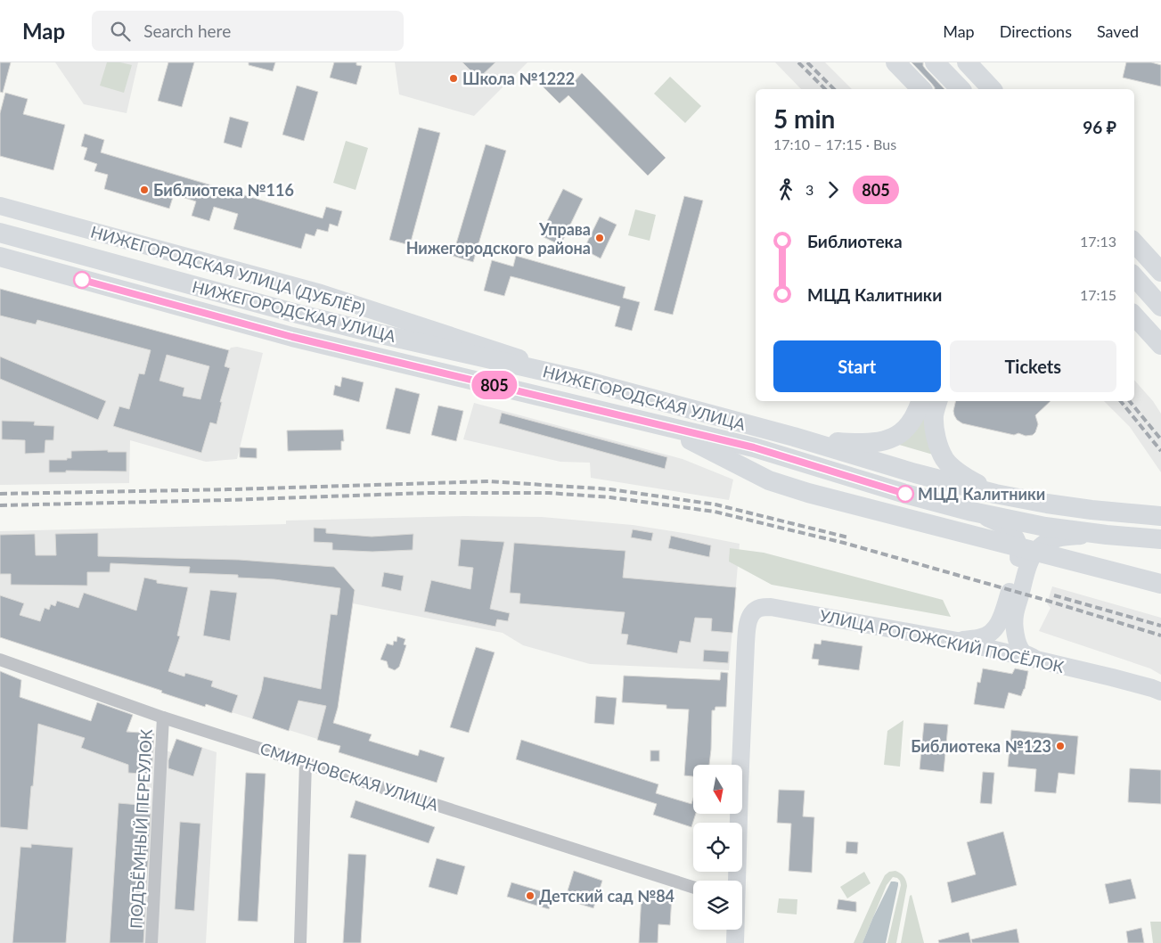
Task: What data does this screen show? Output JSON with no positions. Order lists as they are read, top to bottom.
{
  "streets": {
    "main road": ["НИЖЕГОРОДСКАЯ УЛИЦА"],
    "street": [
      "НИЖЕГОРОДСКАЯ УЛИЦА (ДУБЛЁР)",
      "УЛИЦА РОГОЖСКИЙ ПОСЁЛОК",
      "СМИРНОВСКАЯ УЛИЦА",
      "ПОДЪЁМНЫЙ ПЕРЕУЛОК"
    ]
  },
  "crossings": [
    ["НИЖЕГОРОДСКАЯ УЛИЦА (ДУБЛЁР)", "НИЖЕГОРОДСКАЯ УЛИЦА"],
    ["СМИРНОВСКАЯ УЛИЦА", "ПОДЪЁМНЫЙ ПЕРЕУЛОК"]
  ],
  "places": [
    "Школа №1222",
    "Библиотека №116",
    "Управа Нижегородского района",
    "МЦД Калитники",
    "Библиотека №123",
    "Детский сад №84"
  ],
  "lines": ["bus line 805"],
  "north": "bottom",
  "page": {
    "header": "Map",
    "search": "Search here",
    "nav": ["Map", "Directions", "Saved"],
    "on_map": "805",
    "heading": ["5 min", "17:10 – 17:15 · Bus", "96 ₽"],
    "legs": ["3", "805"],
    "list": [
      {
        "name": "Библиотека",
        "value": "17:13"
      },
      {
        "name": "МЦД Калитники",
        "value": "17:15"
      }
    ],
    "buttons": ["Start", "Tickets"]
  }
}
